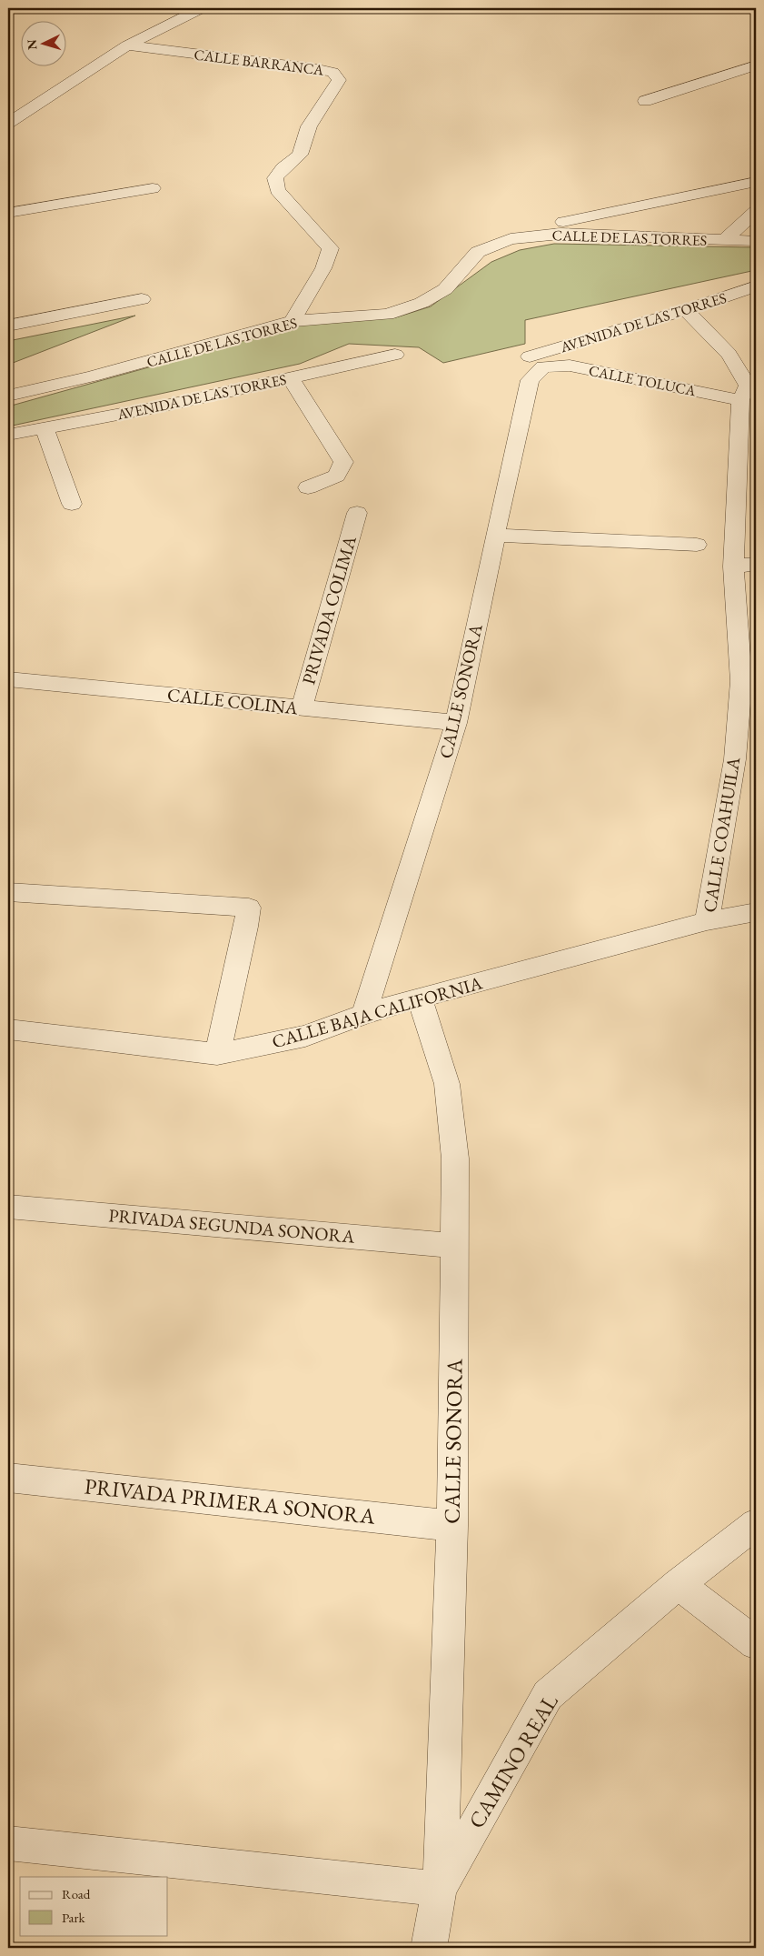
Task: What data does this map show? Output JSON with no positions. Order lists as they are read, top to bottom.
{
  "streets": {
    "street": [
      "CALLE BARRANCA",
      "CALLE DE LAS TORRES",
      "AVENIDA DE LAS TORRES",
      "CALLE TOLUCA",
      "PRIVADA COLIMA",
      "CALLE SONORA",
      "CALLE COLINA",
      "CALLE COAHUILA",
      "CALLE BAJA CALIFORNIA",
      "PRIVADA SEGUNDA SONORA",
      "PRIVADA PRIMERA SONORA",
      "CAMINO REAL"
    ]
  },
  "crossings": [
    ["CALLE BARRANCA", "CALLE DE LAS TORRES"],
    ["AVENIDA DE LAS TORRES", "CALLE TOLUCA"],
    ["AVENIDA DE LAS TORRES", "CALLE SONORA"],
    ["AVENIDA DE LAS TORRES", "CALLE COAHUILA"],
    ["CALLE TOLUCA", "CALLE SONORA"],
    ["CALLE TOLUCA", "CALLE COAHUILA"],
    ["PRIVADA COLIMA", "CALLE COLINA"],
    ["CALLE SONORA", "CALLE COLINA"],
    ["CALLE SONORA", "CALLE BAJA CALIFORNIA"],
    ["CALLE SONORA", "PRIVADA SEGUNDA SONORA"],
    ["CALLE SONORA", "PRIVADA PRIMERA SONORA"],
    ["CALLE SONORA", "CAMINO REAL"],
    ["CALLE COAHUILA", "CALLE BAJA CALIFORNIA"]
  ],
  "legend": ["Road", "Park"],
  "north": "left"
}
